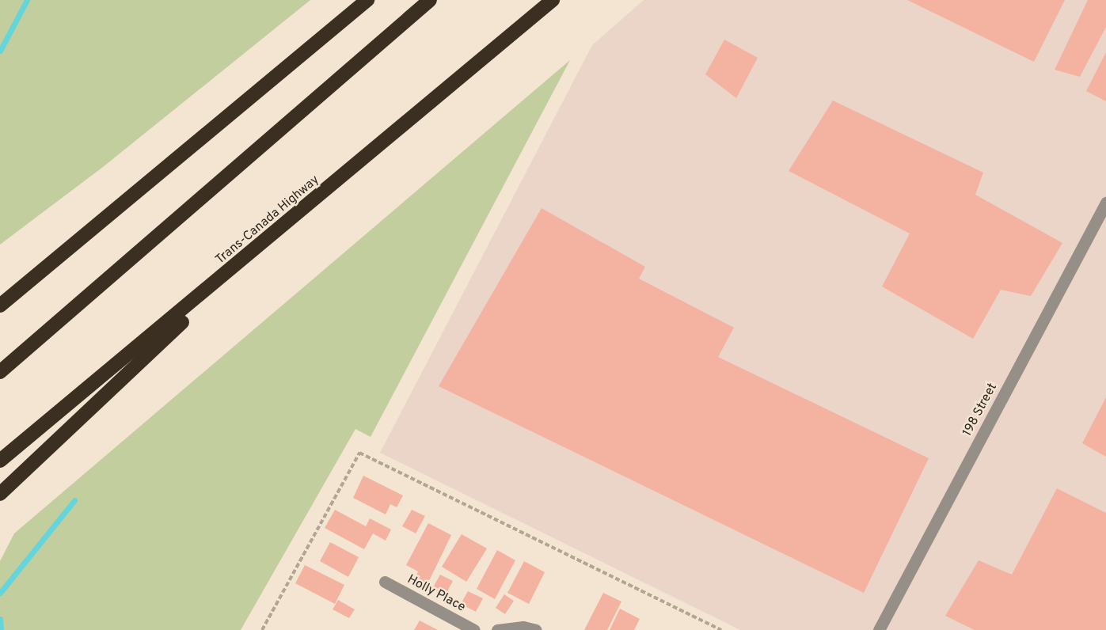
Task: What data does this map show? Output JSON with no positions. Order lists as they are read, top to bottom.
{
  "streets": {
    "highway": ["Trans-Canada Highway"],
    "street": ["198 Street", "Holly Place"]
  }
}
